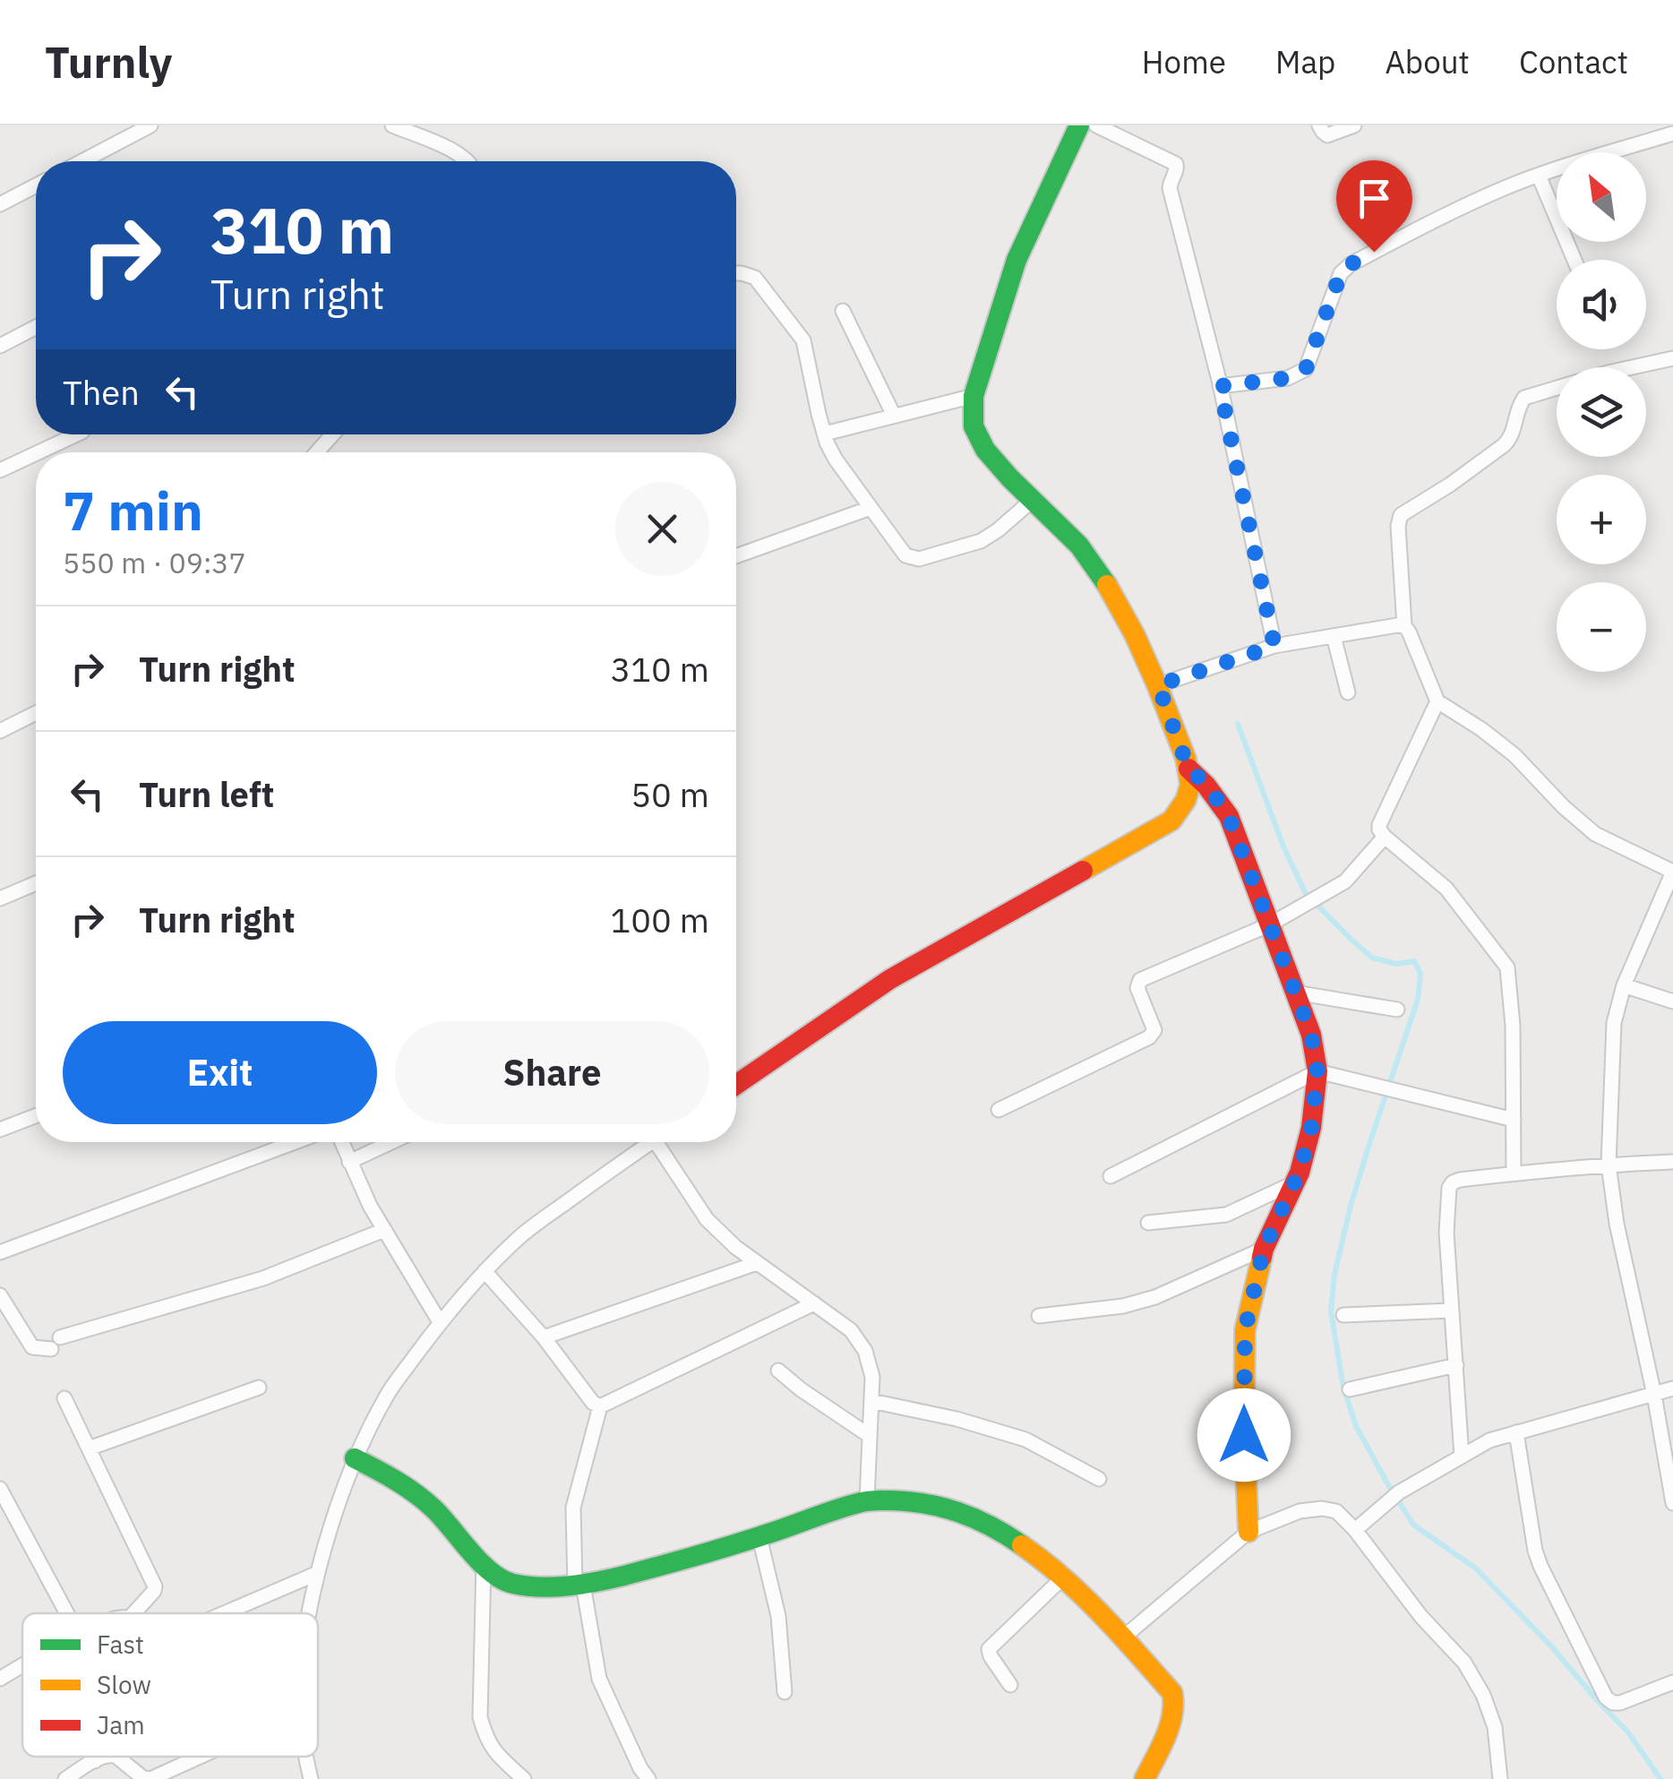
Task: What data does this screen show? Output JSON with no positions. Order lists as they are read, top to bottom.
{
  "legend": ["Fast", "Slow", "Jam"],
  "north": "top left",
  "page": {
    "header": "Turnly",
    "nav": [
      "Home",
      "Map",
      "About",
      "Contact"
    ],
    "map_buttons": ["+", "−"],
    "turn": ["310 m", "Turn right"],
    "then": "Then",
    "heading": ["7 min", "550 m · 09:37"],
    "list": [
      {
        "name": "Turn right",
        "value": "310 m"
      },
      {
        "name": "Turn left",
        "value": "50 m"
      },
      {
        "name": "Turn right",
        "value": "100 m"
      }
    ],
    "buttons": ["Exit", "Share"]
  }
}
